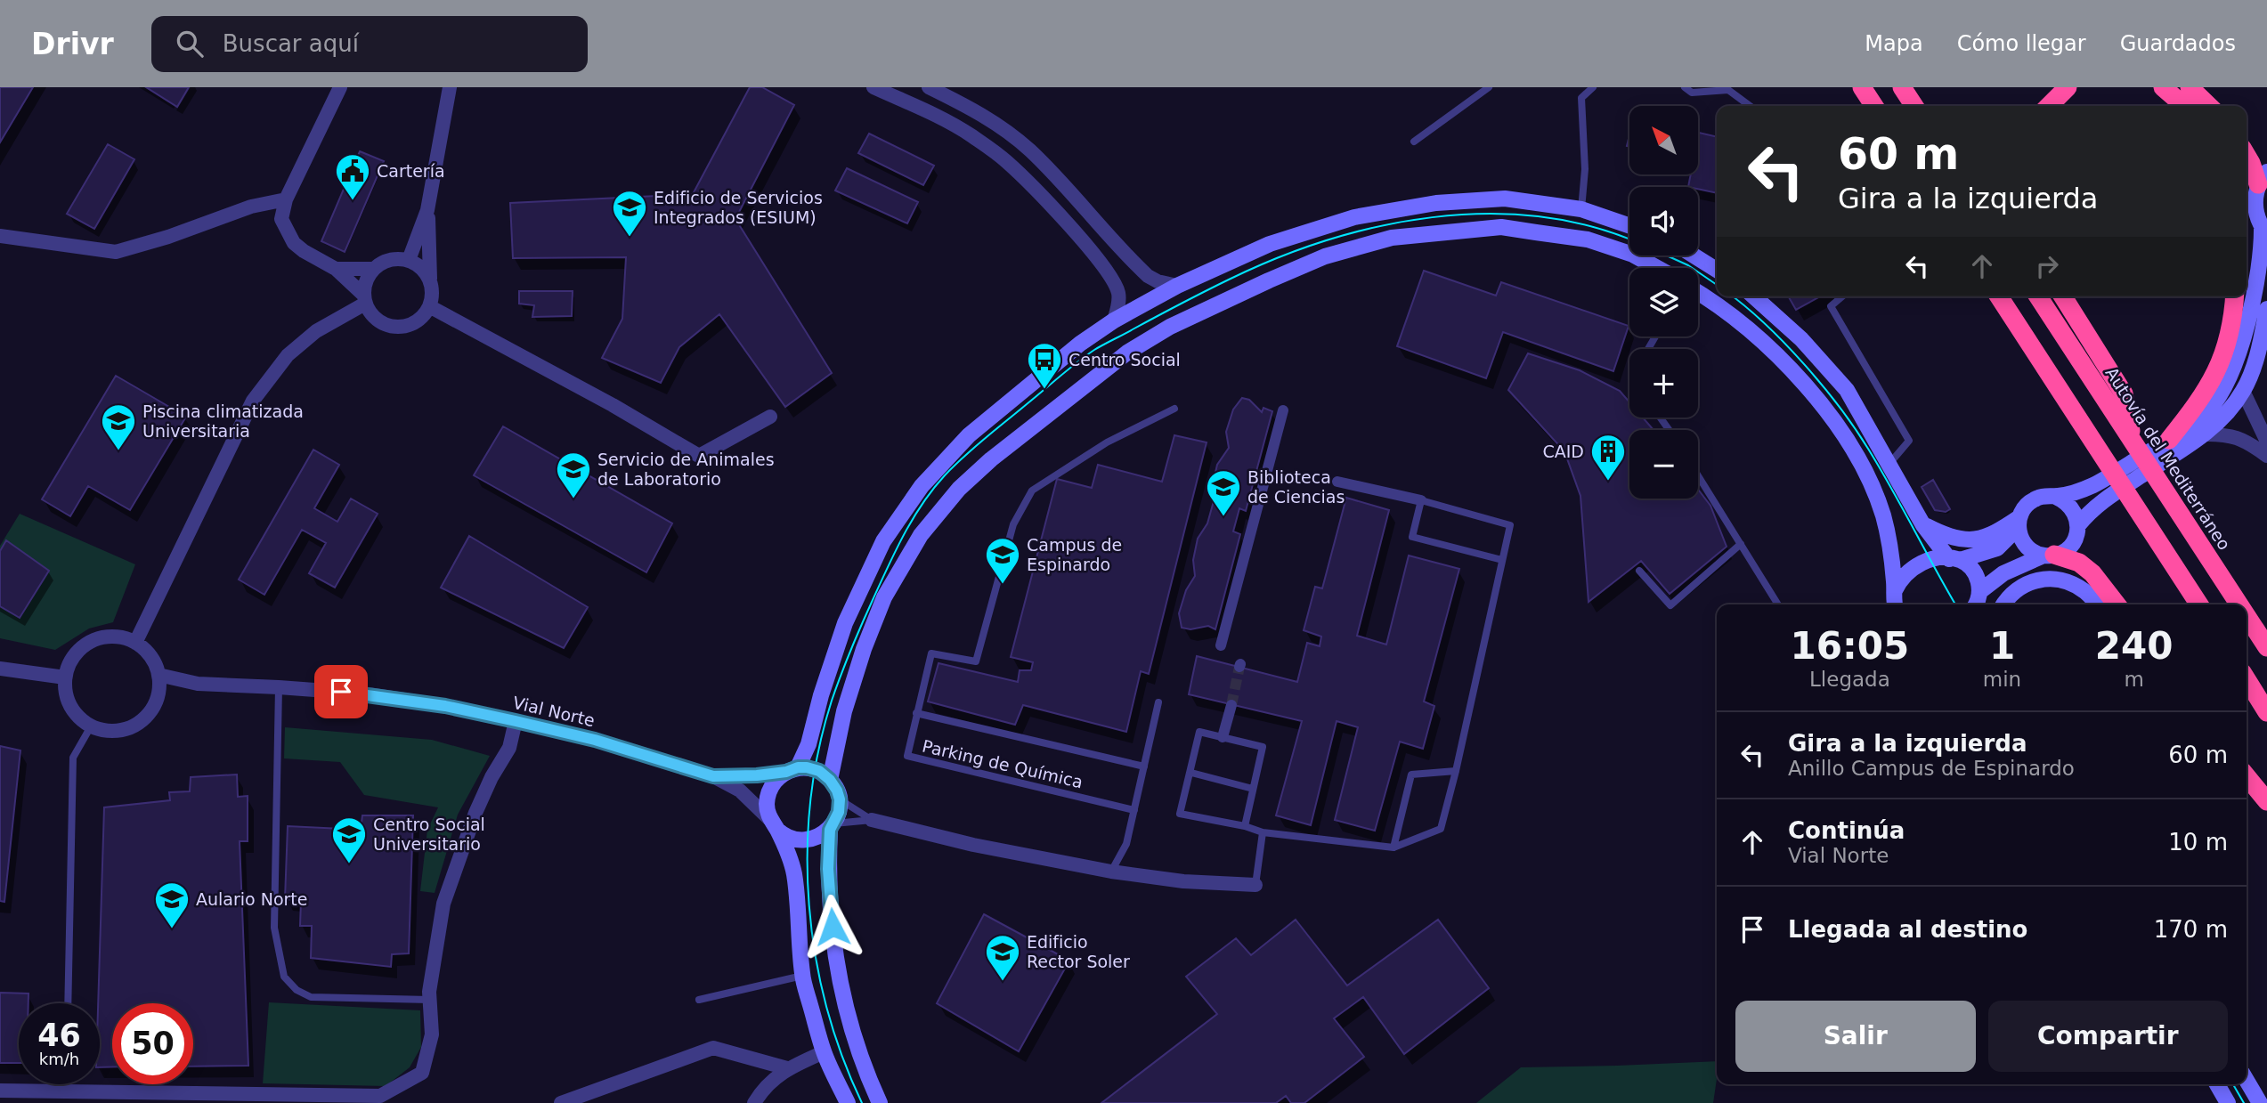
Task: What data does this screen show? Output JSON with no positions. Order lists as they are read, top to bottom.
{
  "streets": {
    "highway": ["Autovía del Mediterráneo"],
    "street": ["Vial Norte"],
    "lane": ["Parking de Química"]
  },
  "places": {
    "public building": ["Cartería"],
    "school or university": [
      "Edificio de Servicios Integrados (ESIUM)",
      "Piscina climatizada Universitaria",
      "Servicio de Animales de Laboratorio",
      "Biblioteca de Ciencias",
      "Campus de Espinardo",
      "Centro Social Universitario",
      "Aulario Norte",
      "Edificio Rector Soler"
    ],
    "bus stop": ["Centro Social"],
    "building": ["CAID"]
  },
  "north": "top left",
  "page": {
    "header": "Drivr",
    "search": "Buscar aquí",
    "nav": ["Mapa", "Cómo llegar", "Guardados"],
    "map_buttons": ["+", "−"],
    "turn": ["60 m", "Gira a la izquierda"],
    "eta": [
      "16:05",
      "Llegada",
      "1",
      "min",
      "240",
      "m"
    ],
    "list": [
      {
        "name": "Gira a la izquierda",
        "note": "Anillo Campus de Espinardo",
        "value": "60 m"
      },
      {
        "name": "Continúa",
        "note": "Vial Norte",
        "value": "10 m"
      },
      {
        "name": "Llegada al destino",
        "value": "170 m"
      }
    ],
    "buttons": ["Salir", "Compartir"],
    "speed": "46 km/h",
    "limit": "50"
  }
}
